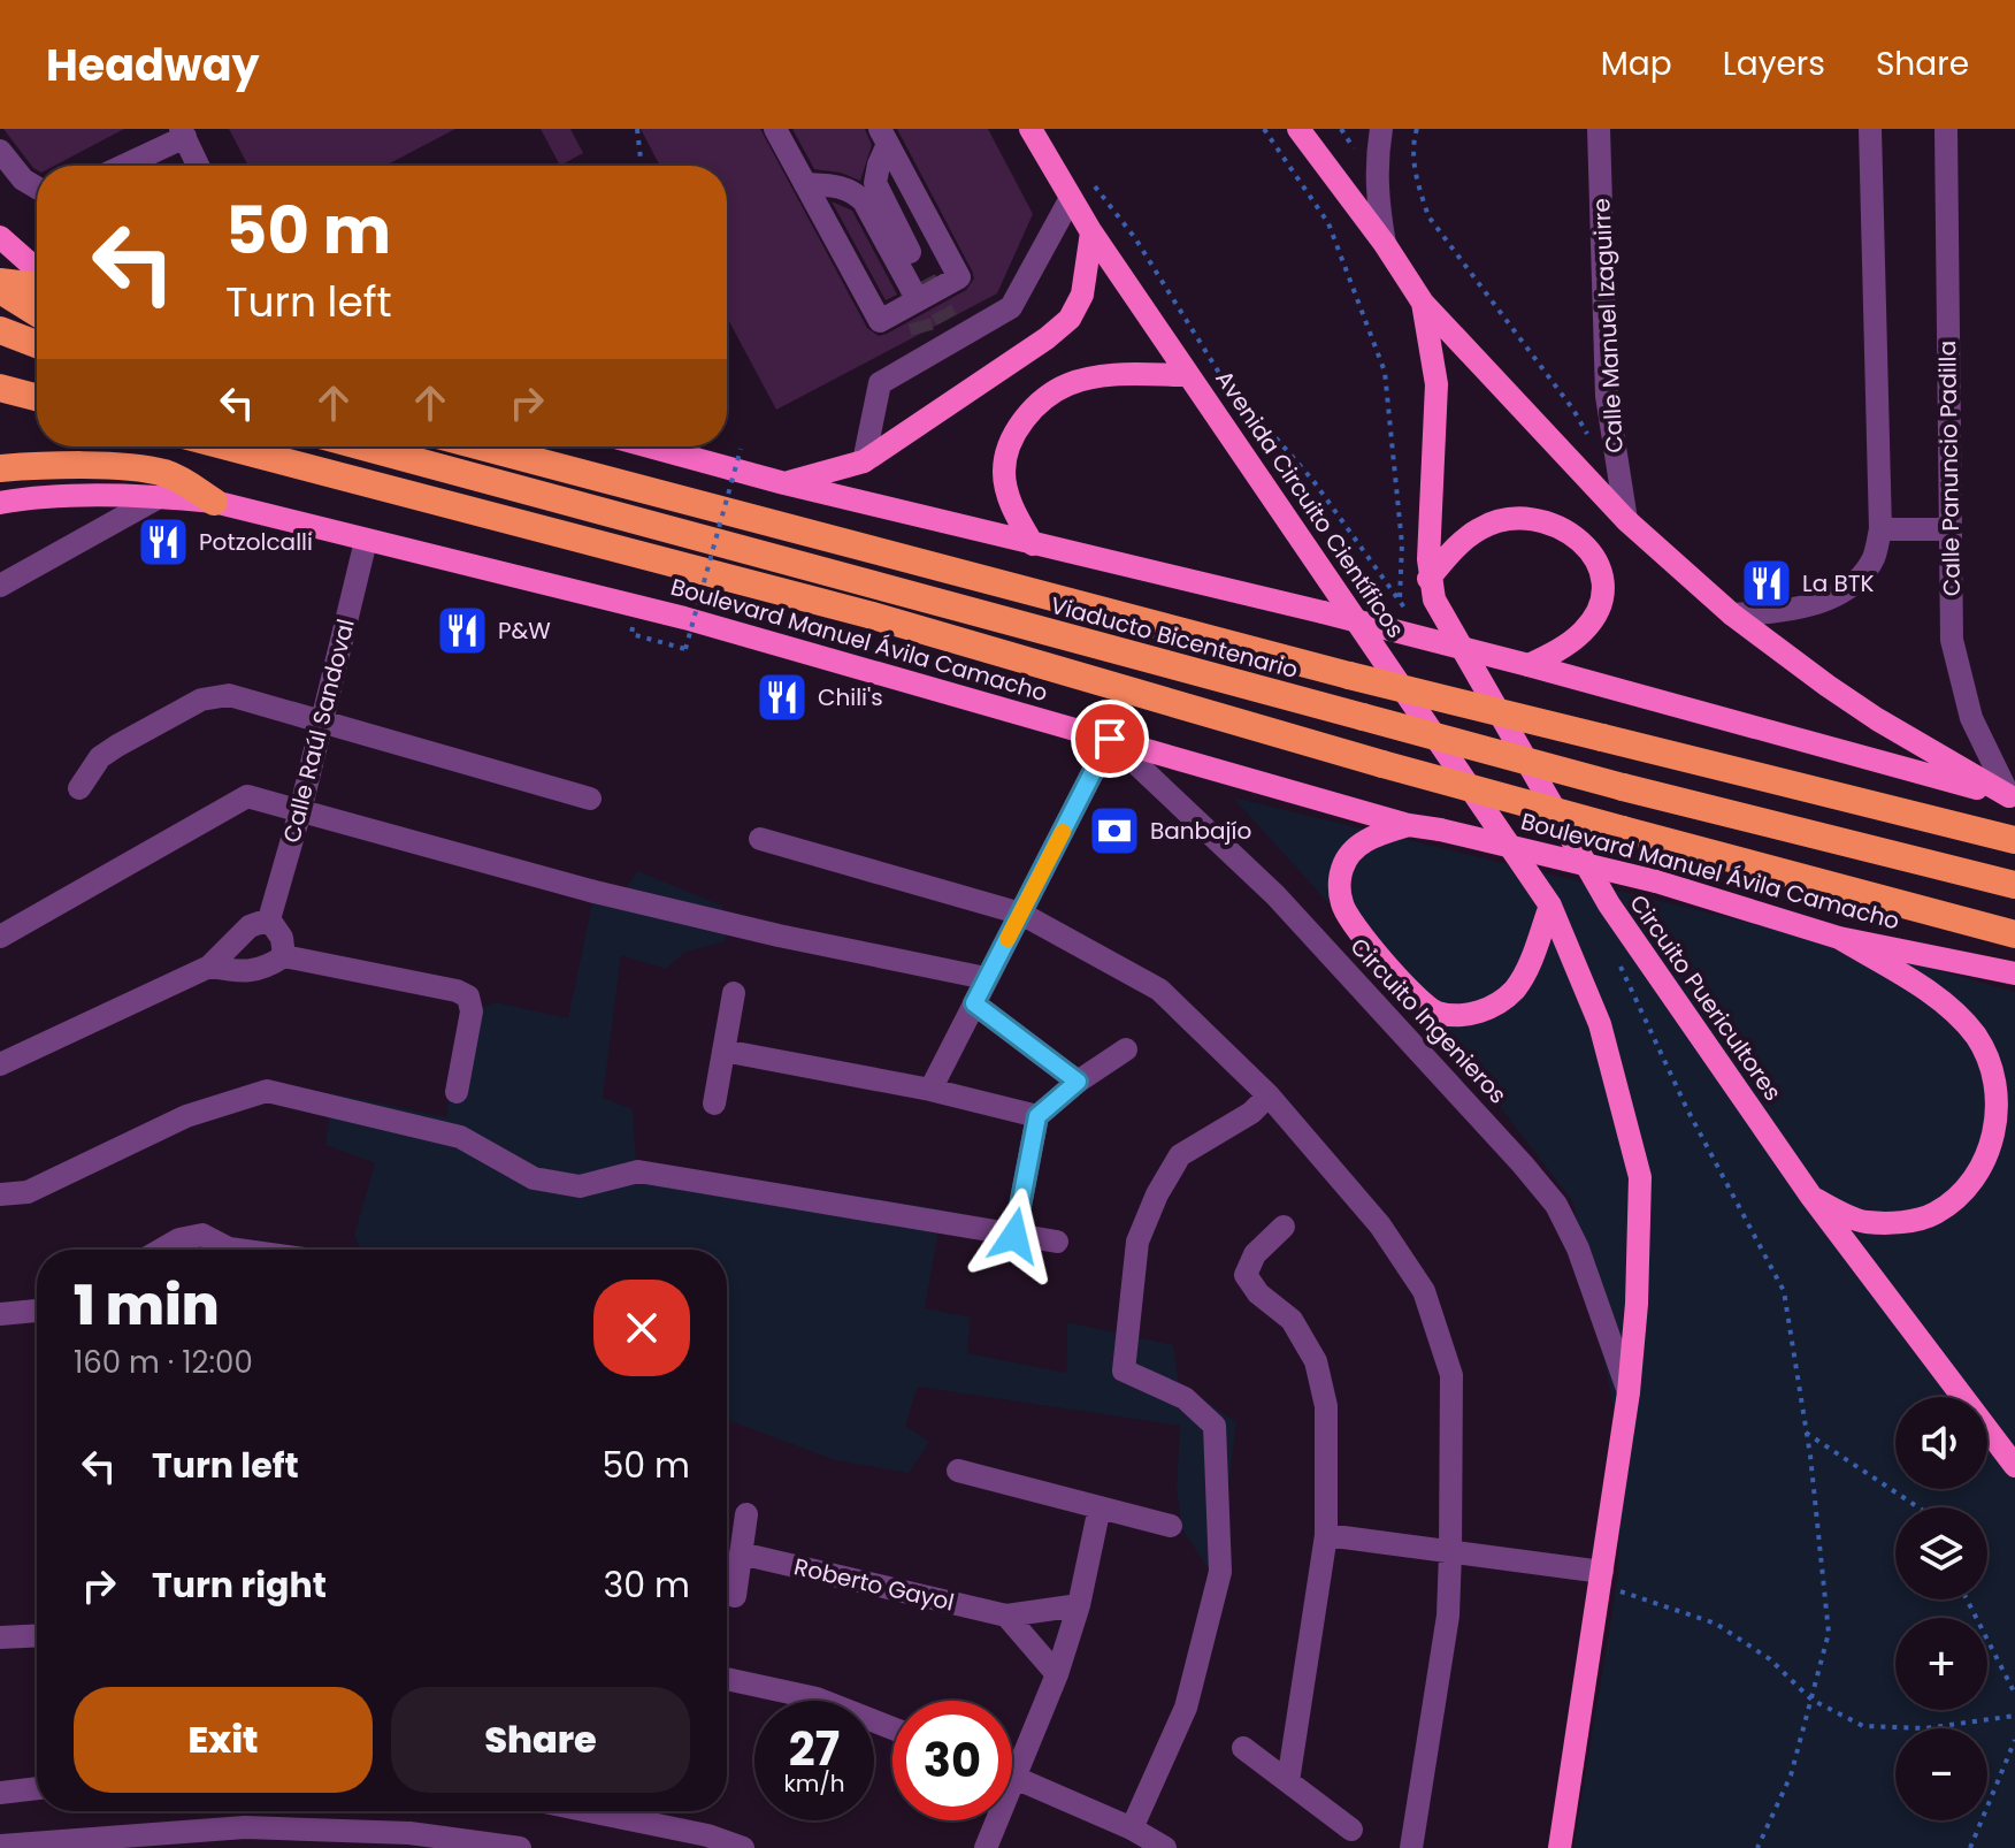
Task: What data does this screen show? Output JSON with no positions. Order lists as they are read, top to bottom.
{
  "streets": {
    "highway": ["Viaducto Bicentenario", "Boulevard Manuel Ávila Camacho"],
    "main road": ["Avenida Circuito Científicos", "Circuito Puericultores", "Circuito Ingenieros"],
    "street": [
      "Calle Manuel Izaguirre",
      "Calle Panuncio Padilla",
      "Calle Raúl Sandoval",
      "Roberto Gayol"
    ]
  },
  "crossings": [
    ["Avenida Circuito Científicos", "Circuito Ingenieros"],
    ["Boulevard Manuel Ávila Camacho", "Calle Raúl Sandoval"],
    ["Boulevard Manuel Ávila Camacho", "Circuito Ingenieros"]
  ],
  "places": {
    "restaurant": [
      "Potzolcalli",
      "La BTK",
      "P&W",
      "Chili's"
    ],
    "bank": ["Banbajío"]
  },
  "page": {
    "header": "Headway",
    "nav": ["Map", "Layers", "Share"],
    "turn": ["50 m", "Turn left"],
    "heading": ["1 min", "160 m · 12:00"],
    "map_buttons": ["+", "−"],
    "list": [
      {
        "name": "Turn left",
        "value": "50 m"
      },
      {
        "name": "Turn right",
        "value": "30 m"
      }
    ],
    "buttons": ["Exit", "Share"],
    "speed": "27 km/h",
    "limit": "30"
  }
}
